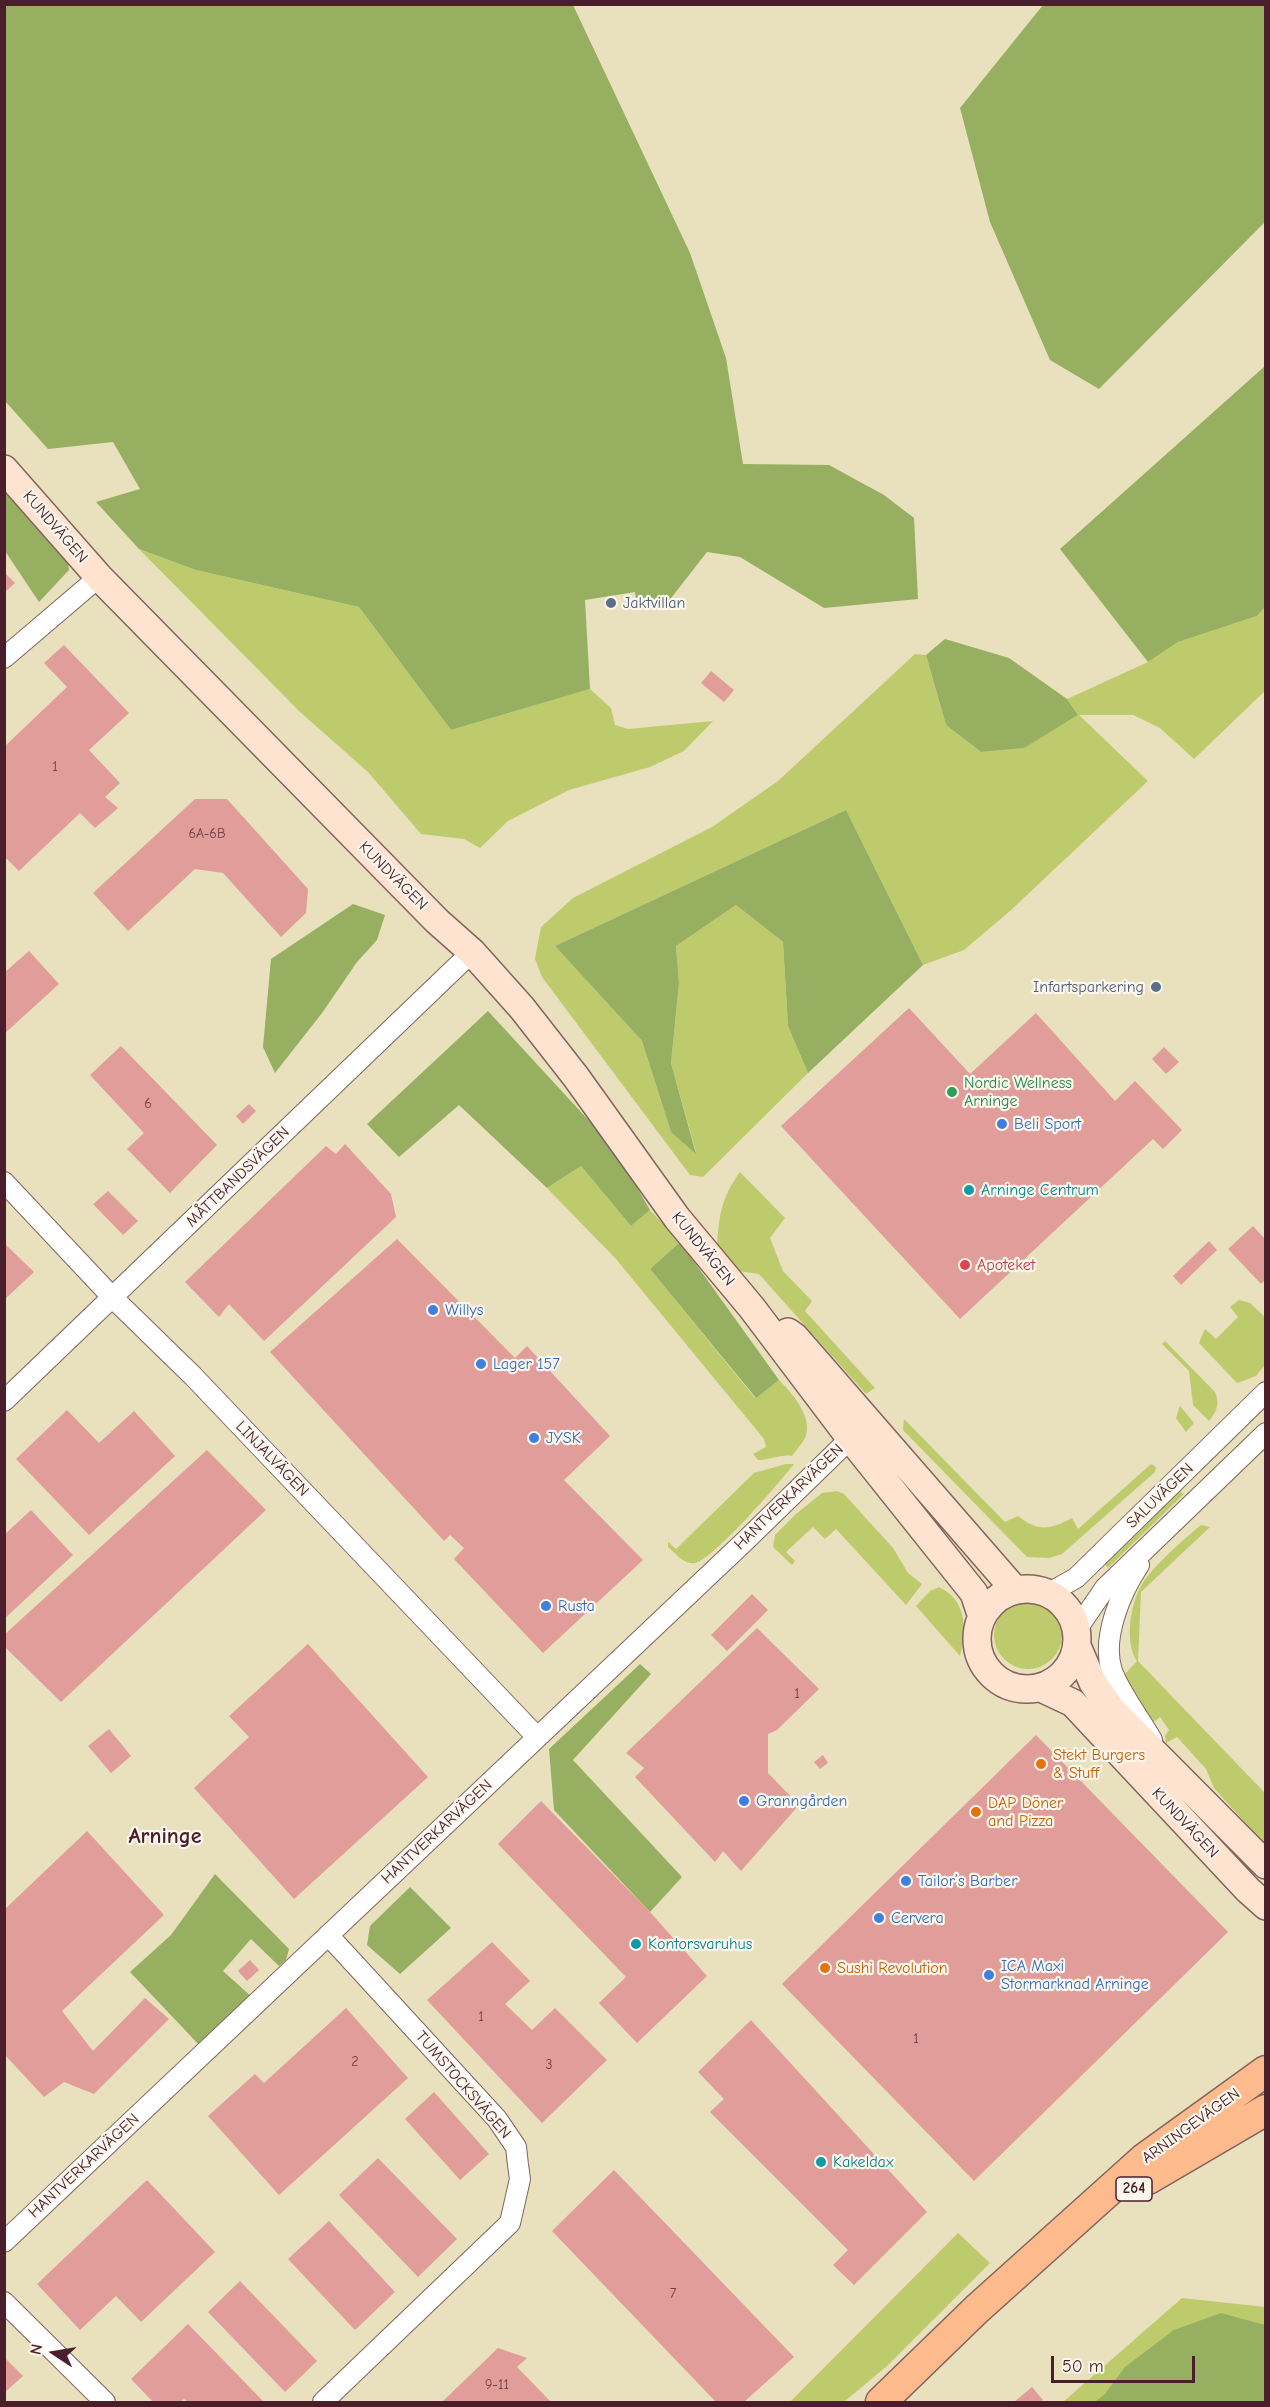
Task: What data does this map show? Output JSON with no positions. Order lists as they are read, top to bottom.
{
  "streets": {
    "main road": ["ARNINGEVÄGEN", "264"],
    "street": [
      "KUNDVÄGEN",
      "MÅTTBANDSVÄGEN",
      "LINJALVÄGEN",
      "SALUVÄGEN",
      "HANTVERKARVÄGEN",
      "TUMSTOCKSVÄGEN"
    ]
  },
  "crossings": [
    ["KUNDVÄGEN", "MÅTTBANDSVÄGEN"],
    ["KUNDVÄGEN", "SALUVÄGEN"],
    ["KUNDVÄGEN", "HANTVERKARVÄGEN"],
    ["MÅTTBANDSVÄGEN", "LINJALVÄGEN"],
    ["LINJALVÄGEN", "HANTVERKARVÄGEN"],
    ["HANTVERKARVÄGEN", "TUMSTOCKSVÄGEN"]
  ],
  "districts": ["Arninge"],
  "places": [
    "Jaktvillan",
    "Infartsparkering",
    "Nordic Wellness Arninge",
    "Beli Sport",
    "Arninge Centrum",
    "Apoteket",
    "Willys",
    "Lager 157",
    "JYSK",
    "Rusta",
    "Stekt Burgers & Stuff",
    "Granngården",
    "DAP Döner and Pizza",
    "Tailor’s Barber",
    "Cervera",
    "Kontorsvaruhus",
    "Sushi Revolution",
    "ICA Maxi Stormarknad Arninge",
    "Kakeldax"
  ],
  "house_numbers": [
    "1",
    "6A-6B",
    "6",
    "1",
    "1",
    "1",
    "2",
    "3",
    "7",
    "9-11"
  ],
  "scale_bar": "50 m",
  "north": "left"
}
